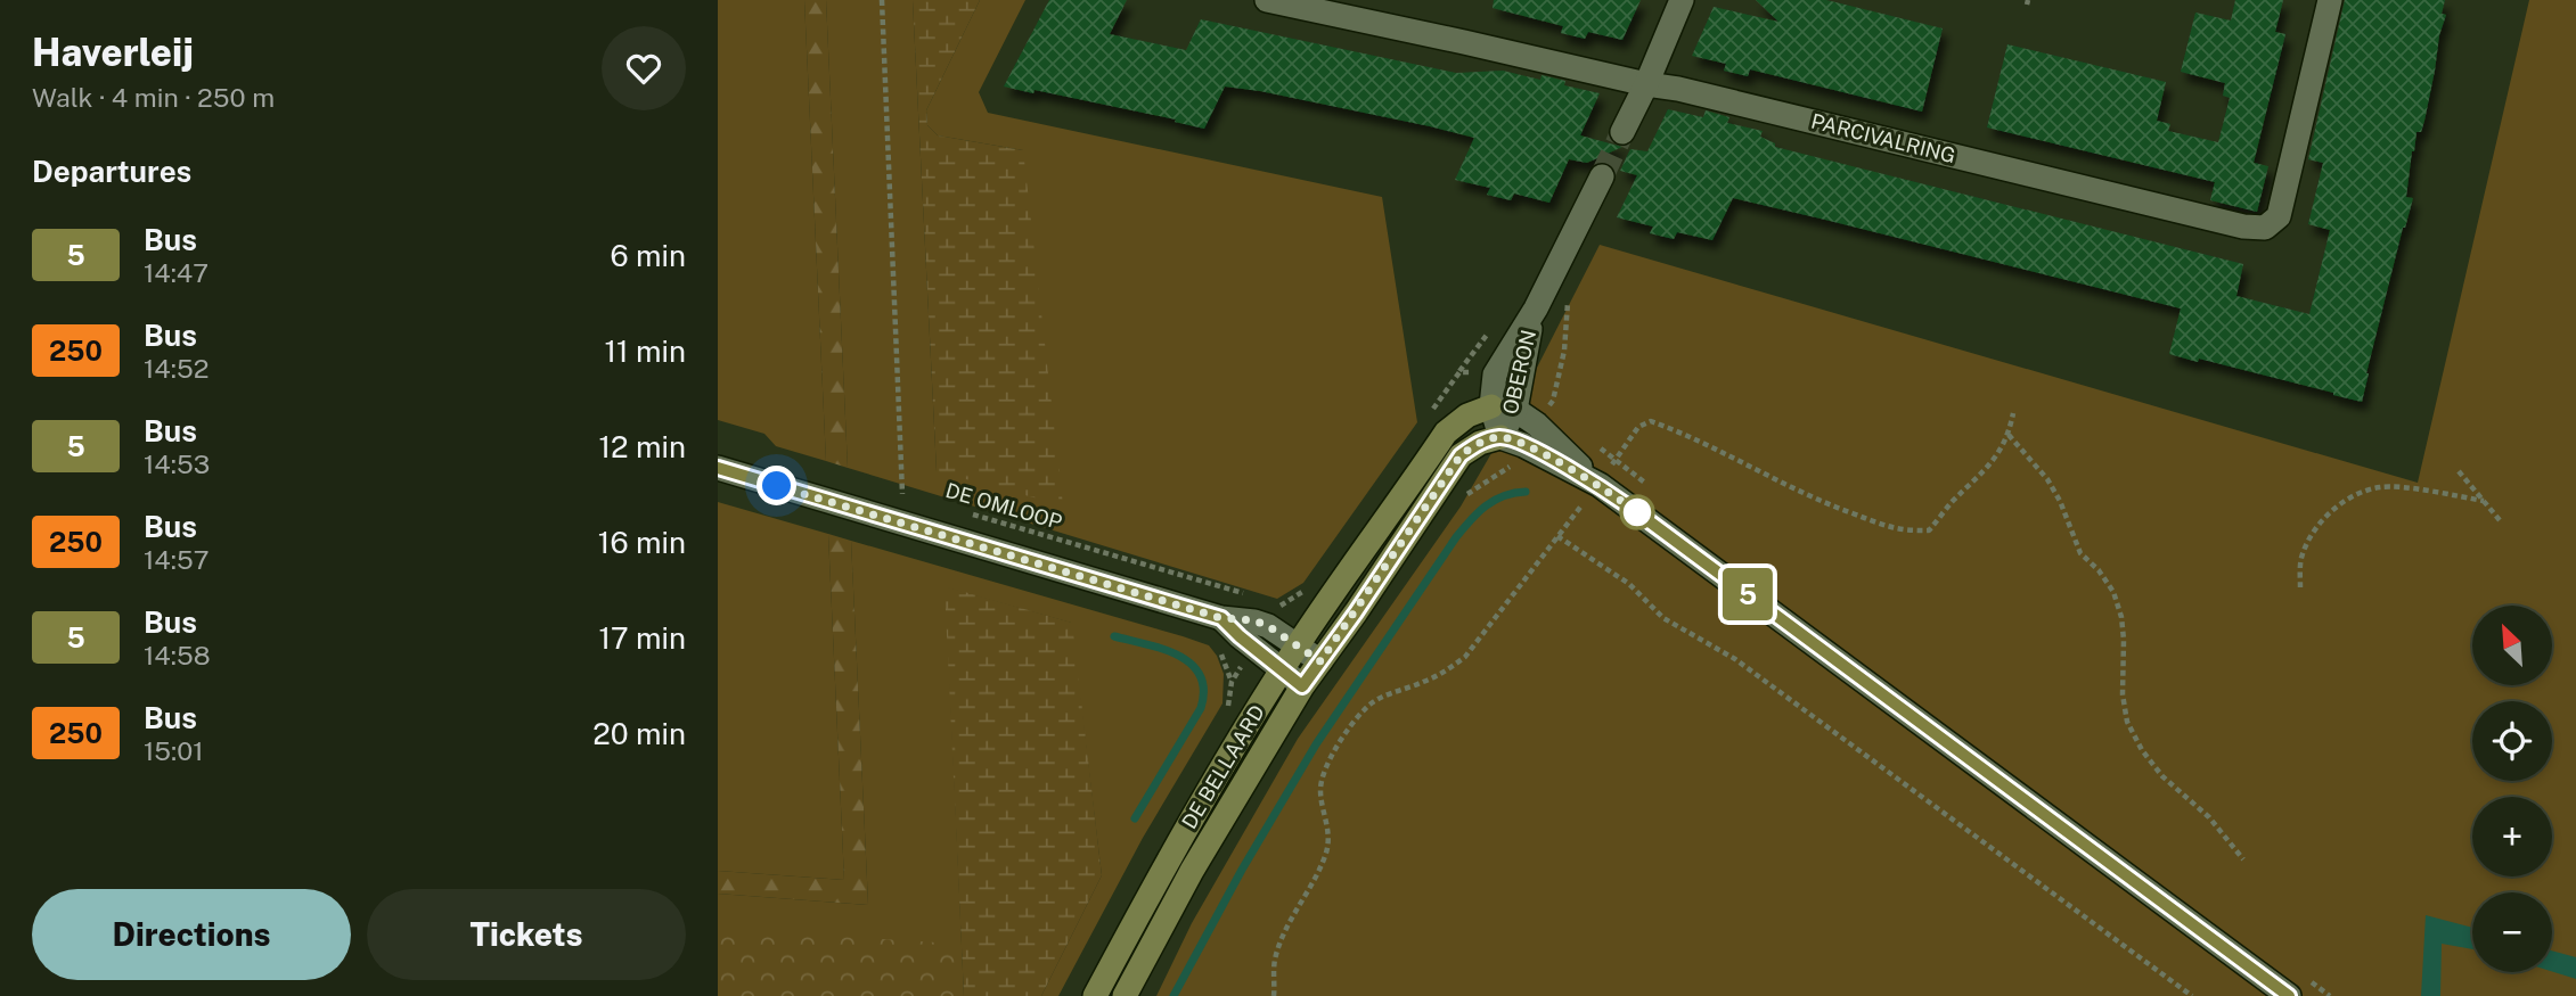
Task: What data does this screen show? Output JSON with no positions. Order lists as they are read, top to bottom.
{
  "streets": {
    "street": ["PARCIVALRING", "OBERON", "DE BELLAARD"],
    "path": ["DE OMLOOP"]
  },
  "crossings": [
    ["OBERON", "DE BELLAARD"]
  ],
  "lines": ["bus line 5"],
  "north": "top left",
  "page": {
    "heading": [
      ["Haverleij", "Walk · 4 min · 250 m"],
      "Departures"
    ],
    "on_map": "5",
    "list": [
      {
        "mark": "5",
        "name": "Bus",
        "note": "14:47",
        "value": "6 min"
      },
      {
        "mark": "250",
        "name": "Bus",
        "note": "14:52",
        "value": "11 min"
      },
      {
        "mark": "5",
        "name": "Bus",
        "note": "14:53",
        "value": "12 min"
      },
      {
        "mark": "250",
        "name": "Bus",
        "note": "14:57",
        "value": "16 min"
      },
      {
        "mark": "5",
        "name": "Bus",
        "note": "14:58",
        "value": "17 min"
      },
      {
        "mark": "250",
        "name": "Bus",
        "note": "15:01",
        "value": "20 min"
      }
    ],
    "map_buttons": ["+", "−"],
    "buttons": ["Directions", "Tickets"]
  }
}
